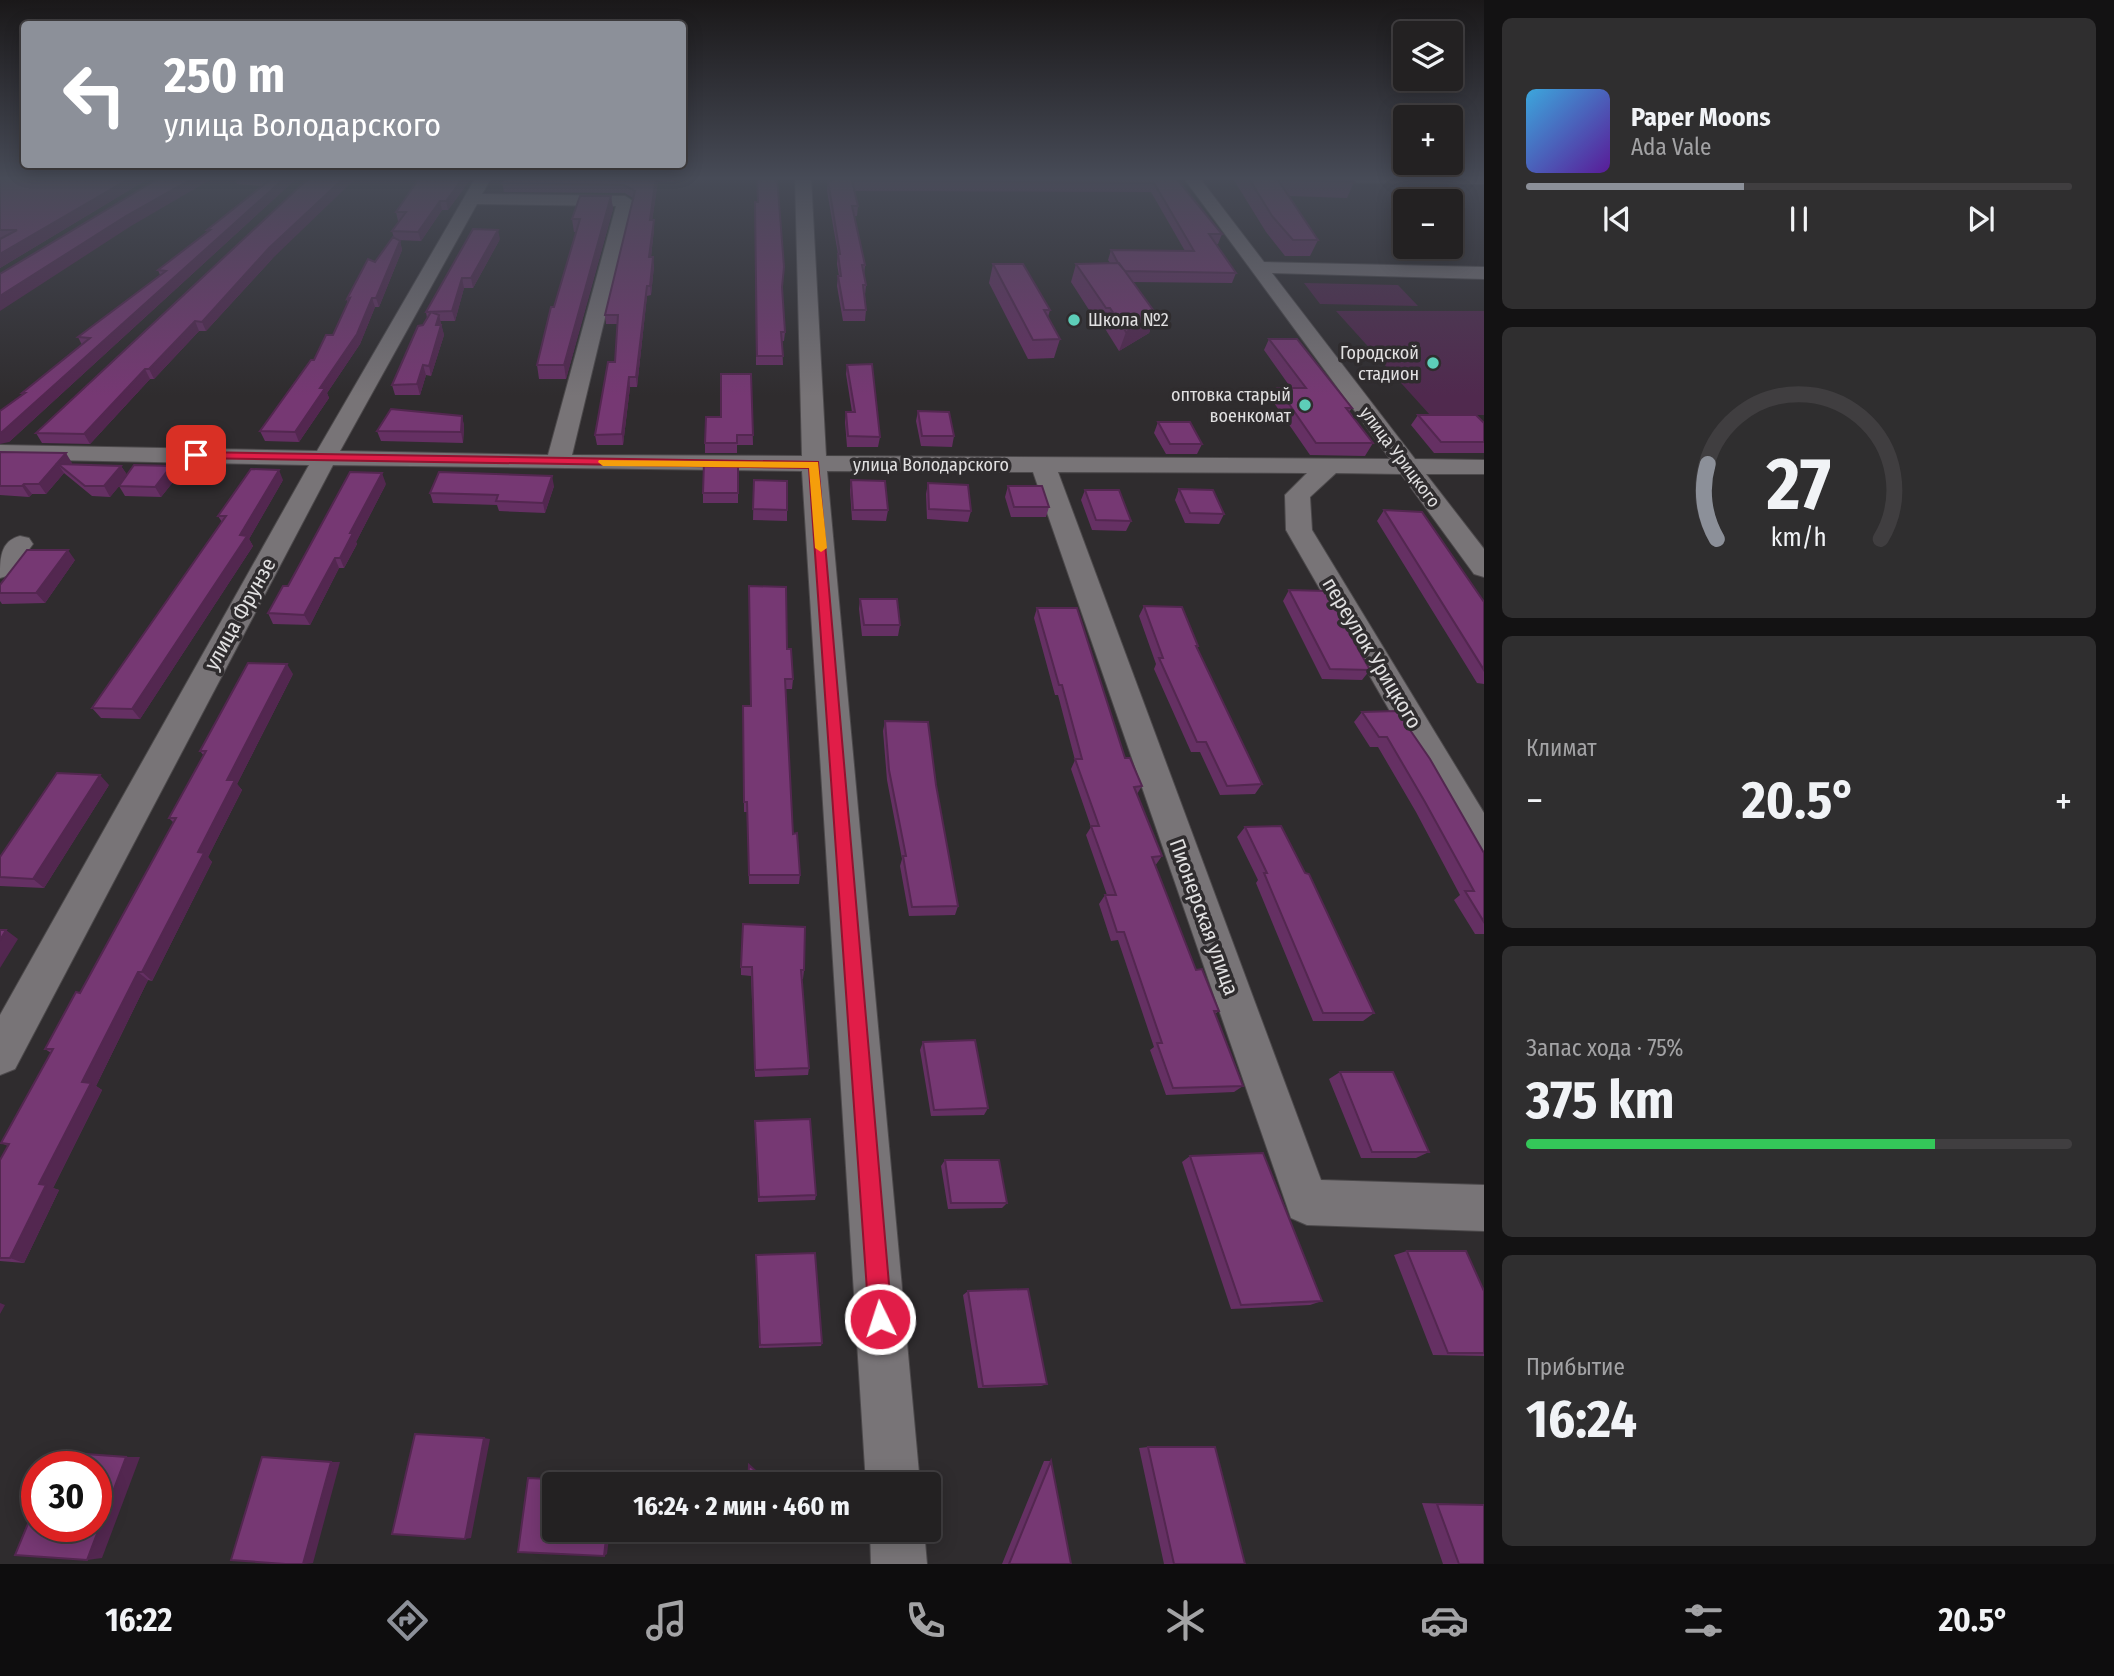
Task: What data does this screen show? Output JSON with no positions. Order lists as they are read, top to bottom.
{
  "streets": {
    "street": [
      "улица Урицкого",
      "улица Володарского",
      "улица Фрунзе",
      "переулок Урицкого",
      "Пионерская улица"
    ]
  },
  "crossings": [
    ["улица Урицкого", "улица Володарского"],
    ["улица Володарского", "улица Фрунзе"],
    ["улица Володарского", "переулок Урицкого"],
    ["улица Володарского", "Пионерская улица"]
  ],
  "places": ["Школа №2", "Городской стадион", "оптовка старый военкомат"],
  "page": {
    "map_buttons": ["+", "−"],
    "turn": ["250 m", "улица Володарского"],
    "song": ["Paper Moons", "Ada Vale"],
    "tile": [
      "Климат",
      ["Запас хода · 75%", "375 km"],
      ["Прибытие", "16:24"]
    ],
    "heat": ["−", "20.5°", "+"],
    "limit": "30",
    "trip": "16:24 · 2 мин · 460 m",
    "tabs": ["16:22", "20.5°"],
    "gauge": ["27", "km/h"]
  }
}
